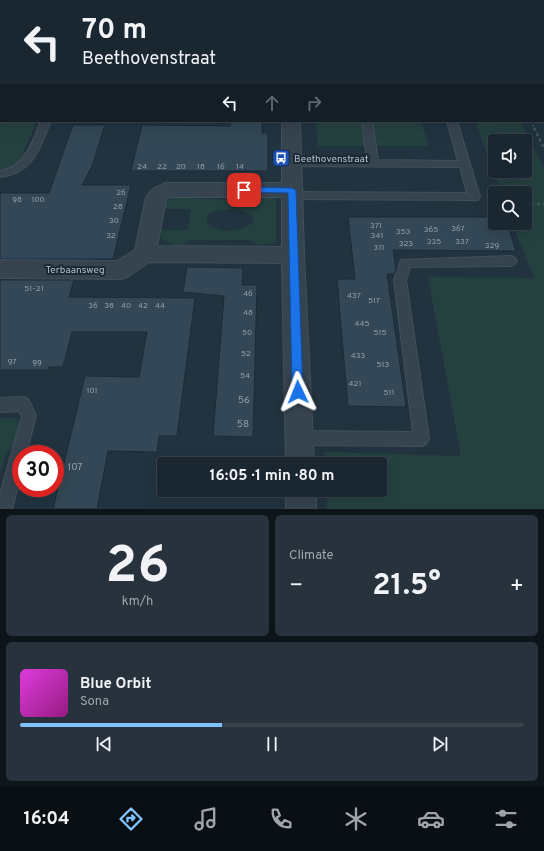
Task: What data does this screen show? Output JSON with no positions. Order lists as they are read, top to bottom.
{
  "streets": {
    "street": ["Terbaansweg"]
  },
  "places": {
    "bus stop": ["Beethovenstraat"]
  },
  "house_numbers": [
    "24",
    "22",
    "20",
    "18",
    "16",
    "14",
    "26",
    "98",
    "100",
    "28",
    "30",
    "371",
    "367",
    "365",
    "353",
    "32",
    "341",
    "335",
    "337",
    "323",
    "329",
    "311",
    "51-21",
    "46",
    "437",
    "517",
    "36",
    "38",
    "40",
    "42",
    "44",
    "48",
    "445",
    "50",
    "515",
    "52",
    "433",
    "97",
    "99",
    "513",
    "54",
    "421",
    "101",
    "511",
    "56",
    "58",
    "107"
  ],
  "page": {
    "turn": ["70 m", "Beethovenstraat"],
    "limit": "30",
    "trip": "16:05 · 1 min · 80 m",
    "tile": [
      ["26", "km/h"],
      "Climate"
    ],
    "heat": ["−", "21.5°", "+"],
    "song": ["Blue Orbit", "Sona"],
    "tabs": "16:04"
  }
}
